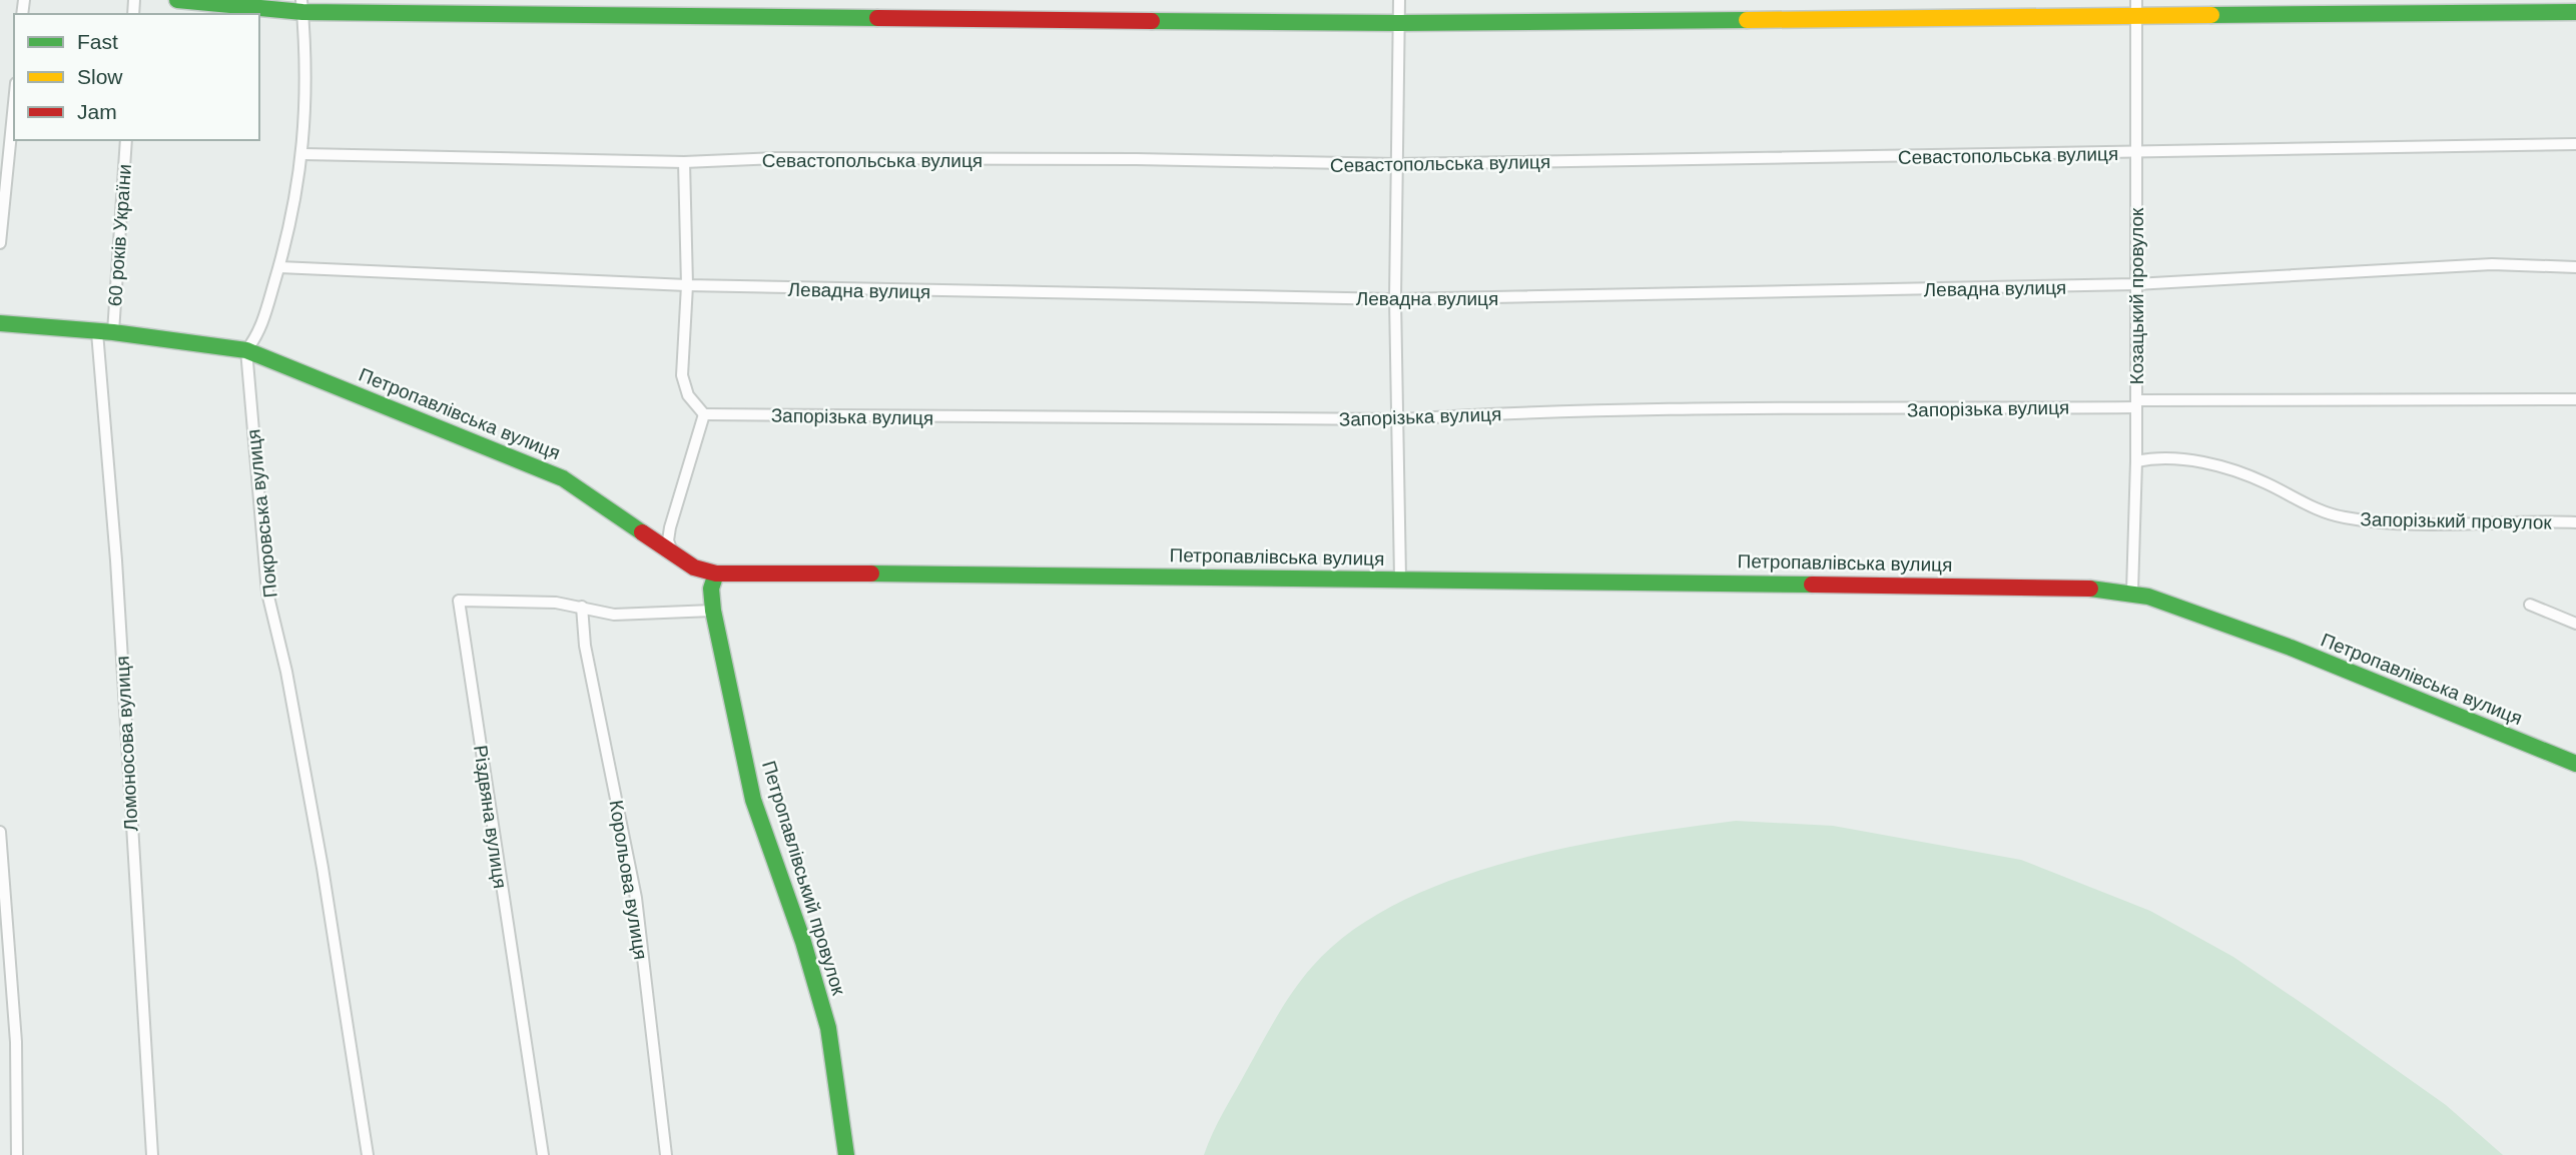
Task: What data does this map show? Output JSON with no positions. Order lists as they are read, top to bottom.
{
  "streets": {
    "street": [
      "Севастопольська вулиця",
      "60 років України",
      "Левадна вулиця",
      "Козацький провулок",
      "Запорізька вулиця",
      "Петропавлівська вулиця",
      "Покровська вулиця",
      "Запорізький провулок",
      "Ломоносова вулиця",
      "Різдвяна вулиця",
      "Петропавлівський провулок",
      "Корольова вулиця"
    ]
  },
  "crossings": [
    ["Севастопольська вулиця", "Козацький провулок"],
    ["60 років України", "Петропавлівська вулиця"],
    ["60 років України", "Ломоносова вулиця"],
    ["Левадна вулиця", "Козацький провулок"],
    ["Козацький провулок", "Запорізька вулиця"],
    ["Козацький провулок", "Петропавлівська вулиця"],
    ["Козацький провулок", "Запорізький провулок"],
    ["Петропавлівська вулиця", "Покровська вулиця"],
    ["Петропавлівська вулиця", "Ломоносова вулиця"],
    ["Петропавлівська вулиця", "Петропавлівський провулок"],
    ["Різдвяна вулиця", "Корольова вулиця"]
  ],
  "legend": ["Fast", "Slow", "Jam"]
}
